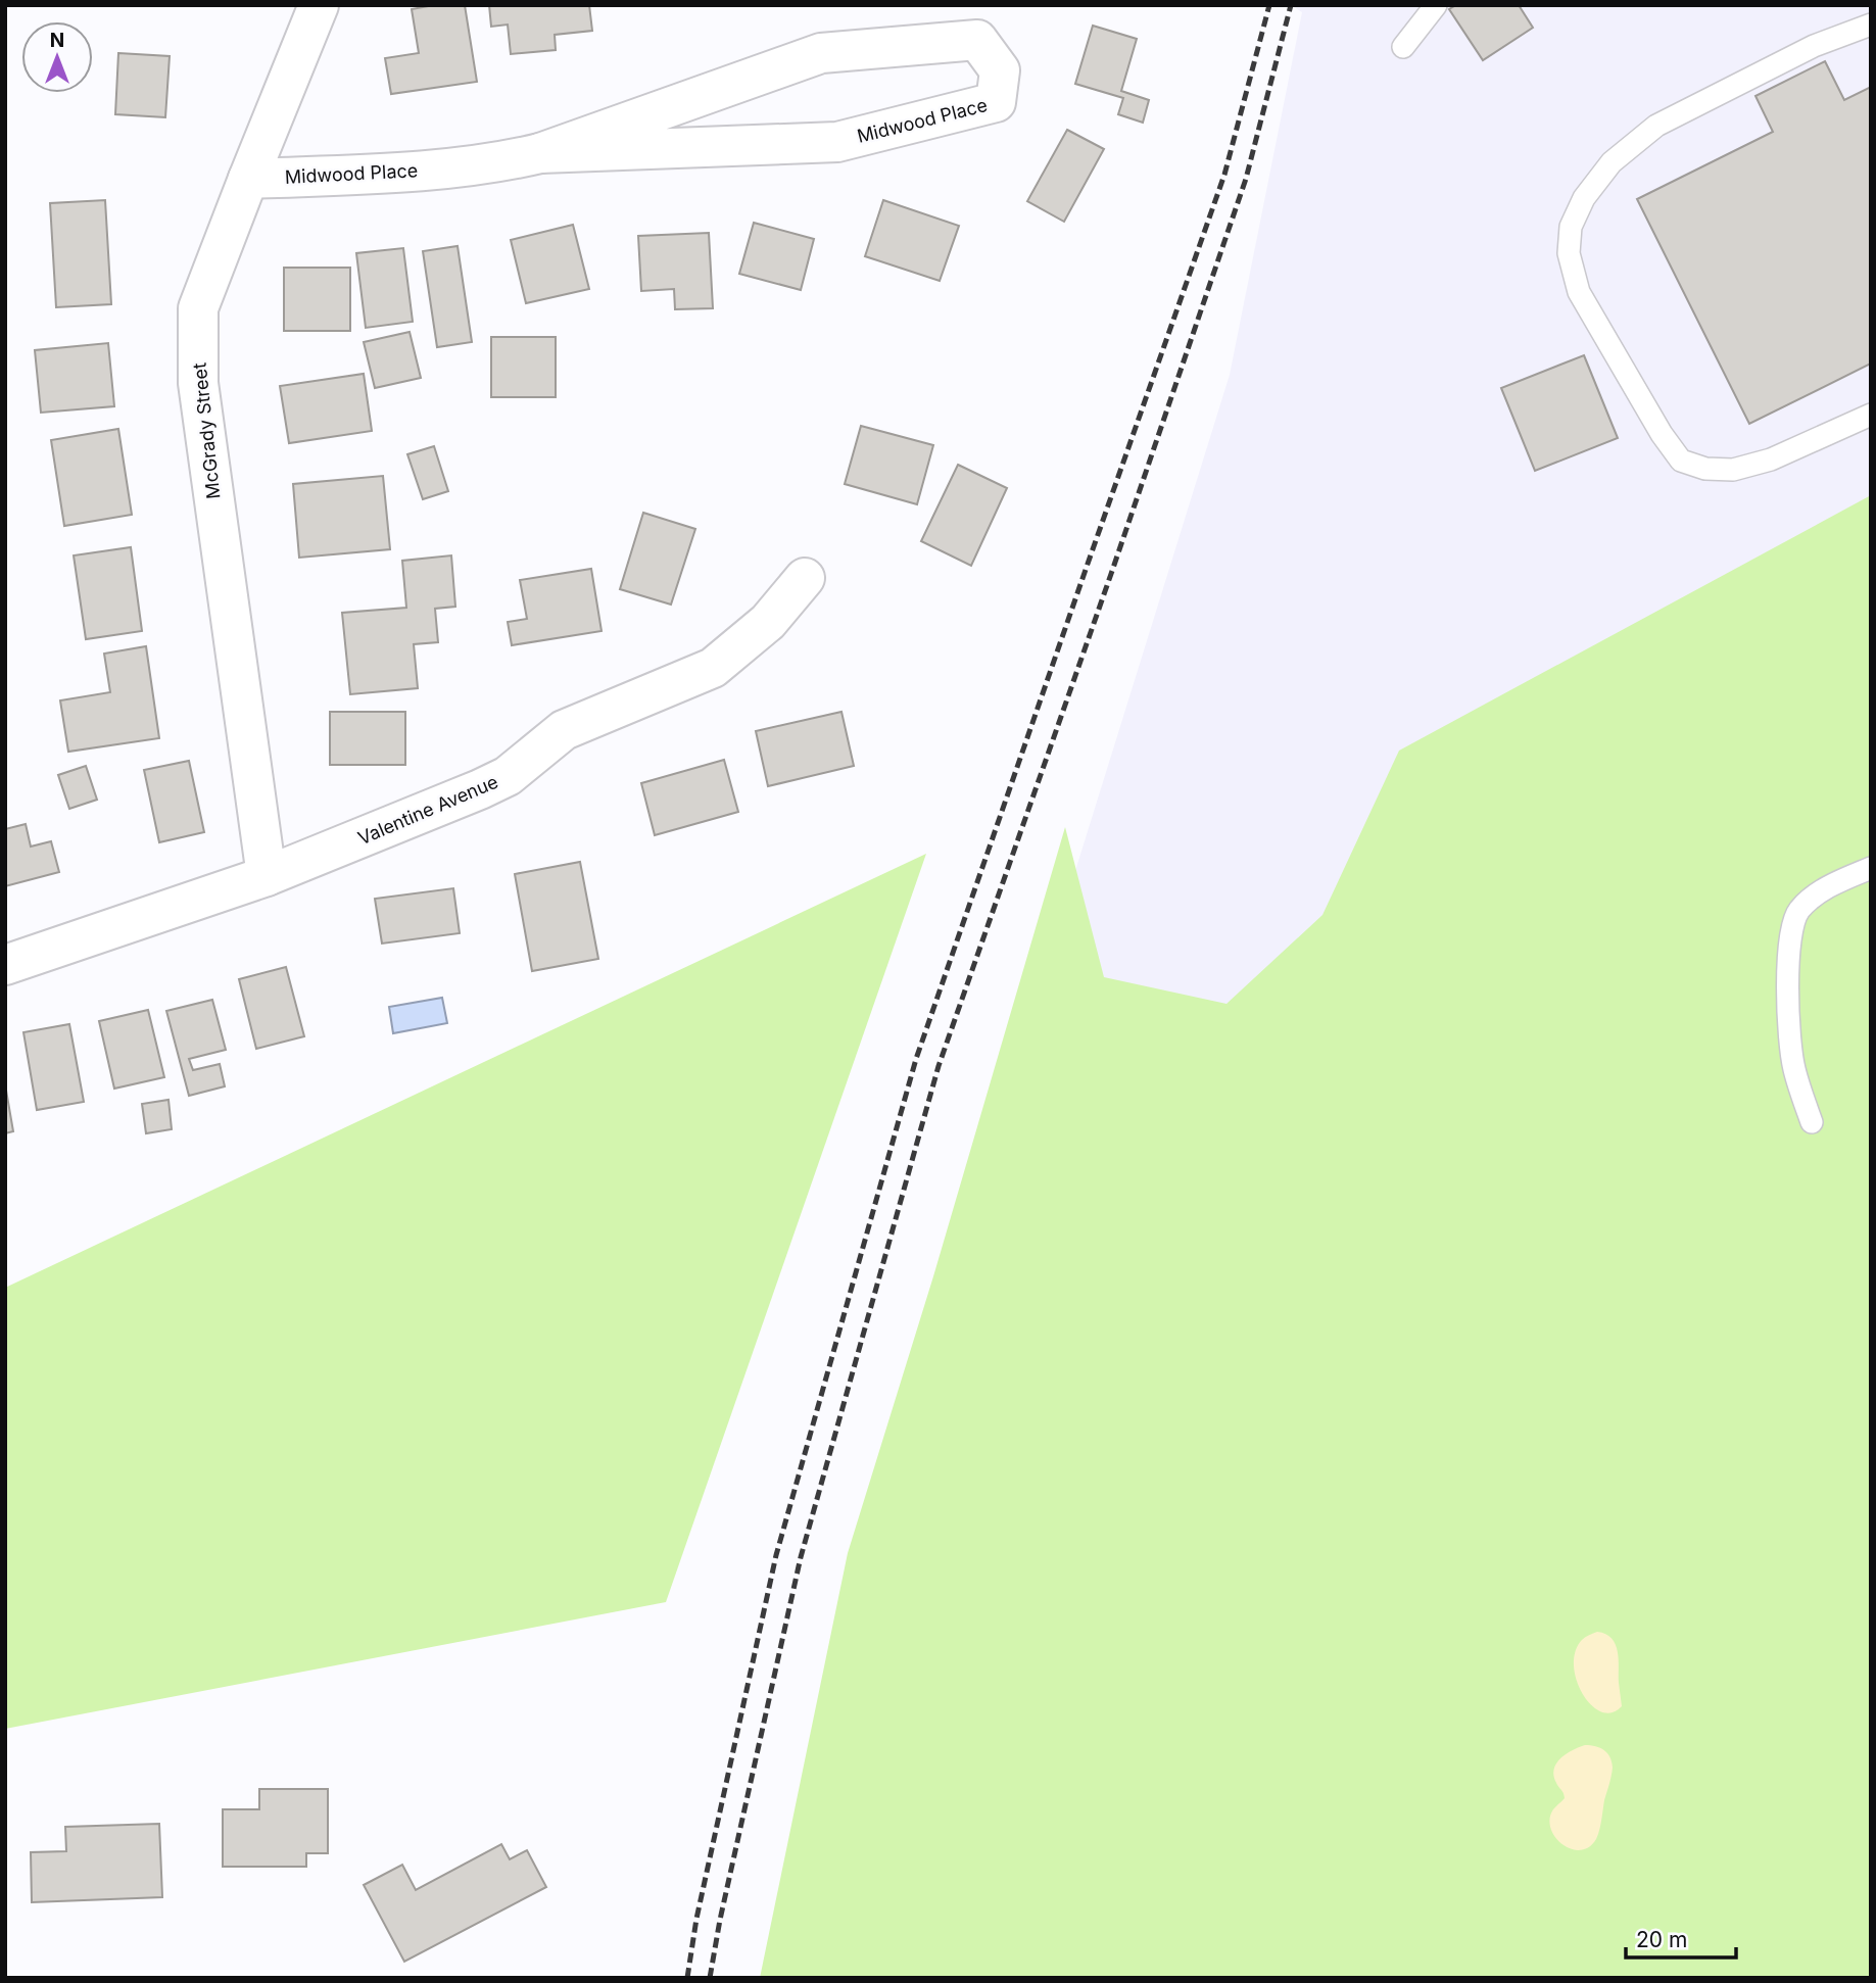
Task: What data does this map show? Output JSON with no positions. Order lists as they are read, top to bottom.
{
  "streets": {
    "street": ["Midwood Place", "McGrady Street", "Valentine Avenue"]
  },
  "crossings": [
    ["Midwood Place", "McGrady Street"],
    ["McGrady Street", "Valentine Avenue"]
  ],
  "scale_bar": "20 m",
  "north": "top"
}
